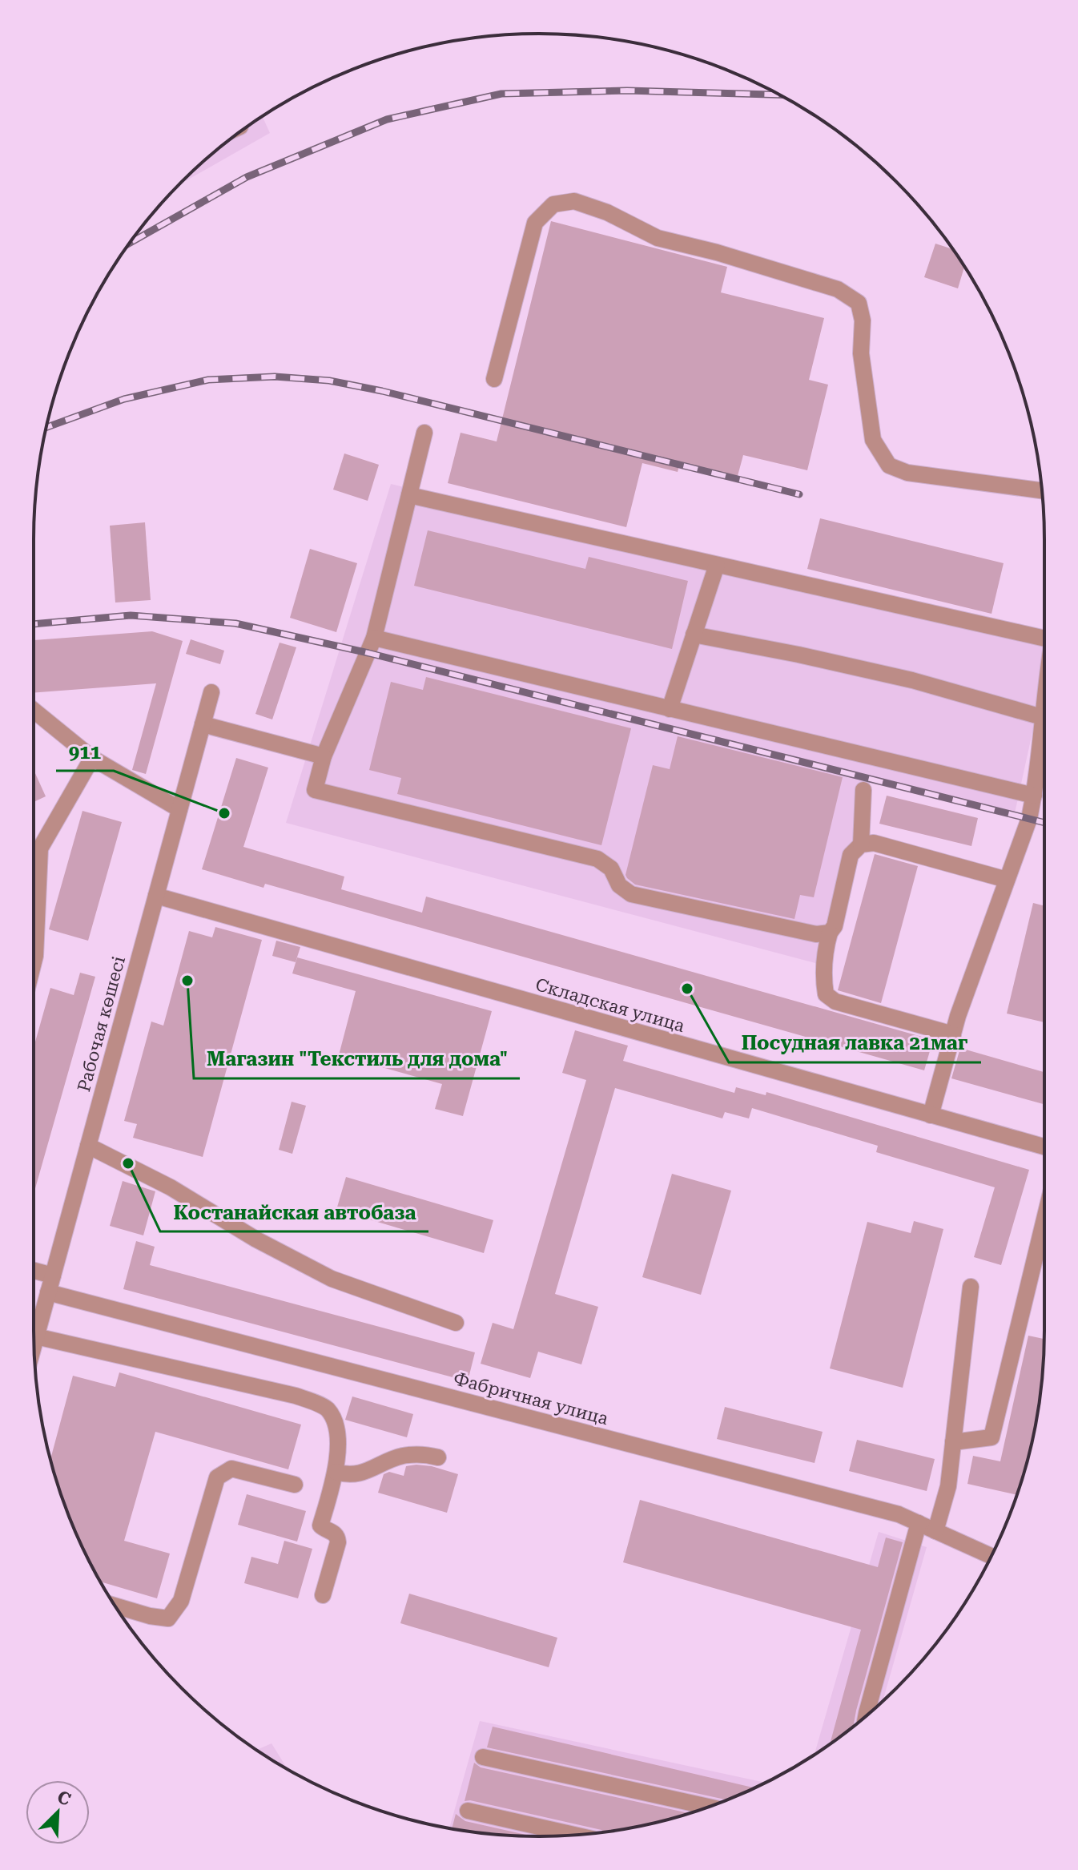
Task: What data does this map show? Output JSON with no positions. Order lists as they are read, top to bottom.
{
  "streets": {
    "street": ["Складская улица", "Рабочая көшесі", "Фабричная улица"]
  },
  "crossings": [
    ["Складская улица", "Рабочая көшесі"],
    ["Рабочая көшесі", "Фабричная улица"]
  ],
  "places": [
    "911",
    "Магазин \"Текстиль для дома\"",
    "Посудная лавка 21маг",
    "Костанайская автобаза"
  ],
  "north": "top right"
}
